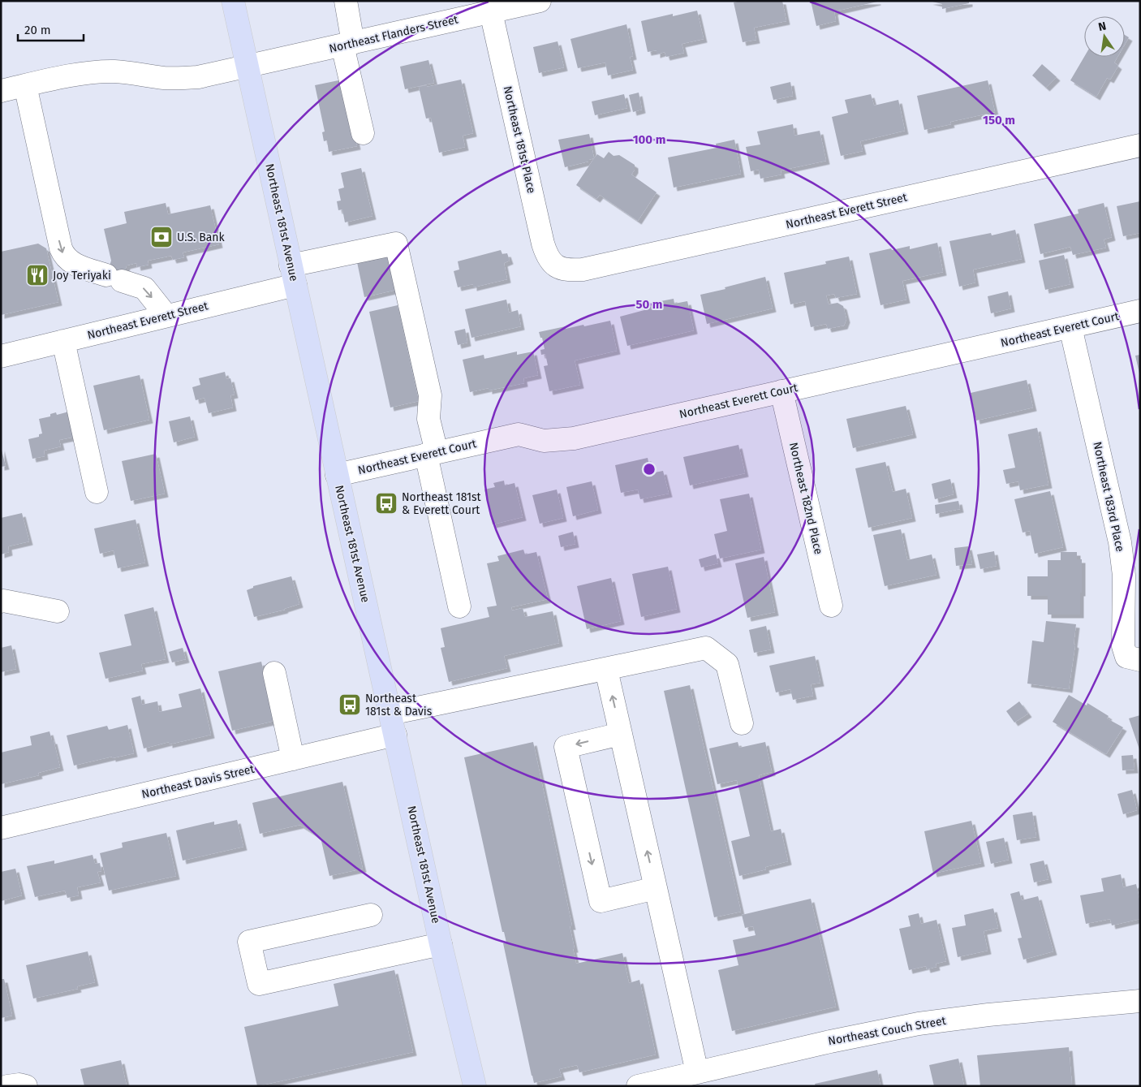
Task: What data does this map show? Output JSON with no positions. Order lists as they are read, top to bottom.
{
  "streets": {
    "main road": ["Northeast 181st Avenue"],
    "street": [
      "Northeast Flanders Street",
      "Northeast 181st Place",
      "Northeast Everett Street",
      "Northeast Everett Court",
      "Northeast 183rd Place",
      "Northeast 182nd Place",
      "Northeast Davis Street",
      "Northeast Couch Street"
    ]
  },
  "crossings": [
    ["Northeast Flanders Street", "Northeast 181st Place"],
    ["Northeast Flanders Street", "Northeast 181st Avenue"],
    ["Northeast 181st Place", "Northeast Everett Street"],
    ["Northeast Everett Street", "Northeast 181st Avenue"],
    ["Northeast Everett Street", "Northeast Everett Court"],
    ["Northeast 181st Avenue", "Northeast Everett Court"],
    ["Northeast 181st Avenue", "Northeast Davis Street"],
    ["Northeast Everett Court", "Northeast 183rd Place"],
    ["Northeast Everett Court", "Northeast 182nd Place"]
  ],
  "places": {
    "bank": ["U.S. Bank"],
    "restaurant": ["Joy Teriyaki"],
    "bus stop": ["Northeast 181st & Everett Court", "Northeast 181st & Davis"]
  },
  "scale_bar": "20 m",
  "north": "top",
  "rings": ["150 m", "100 m", "50 m"]
}
